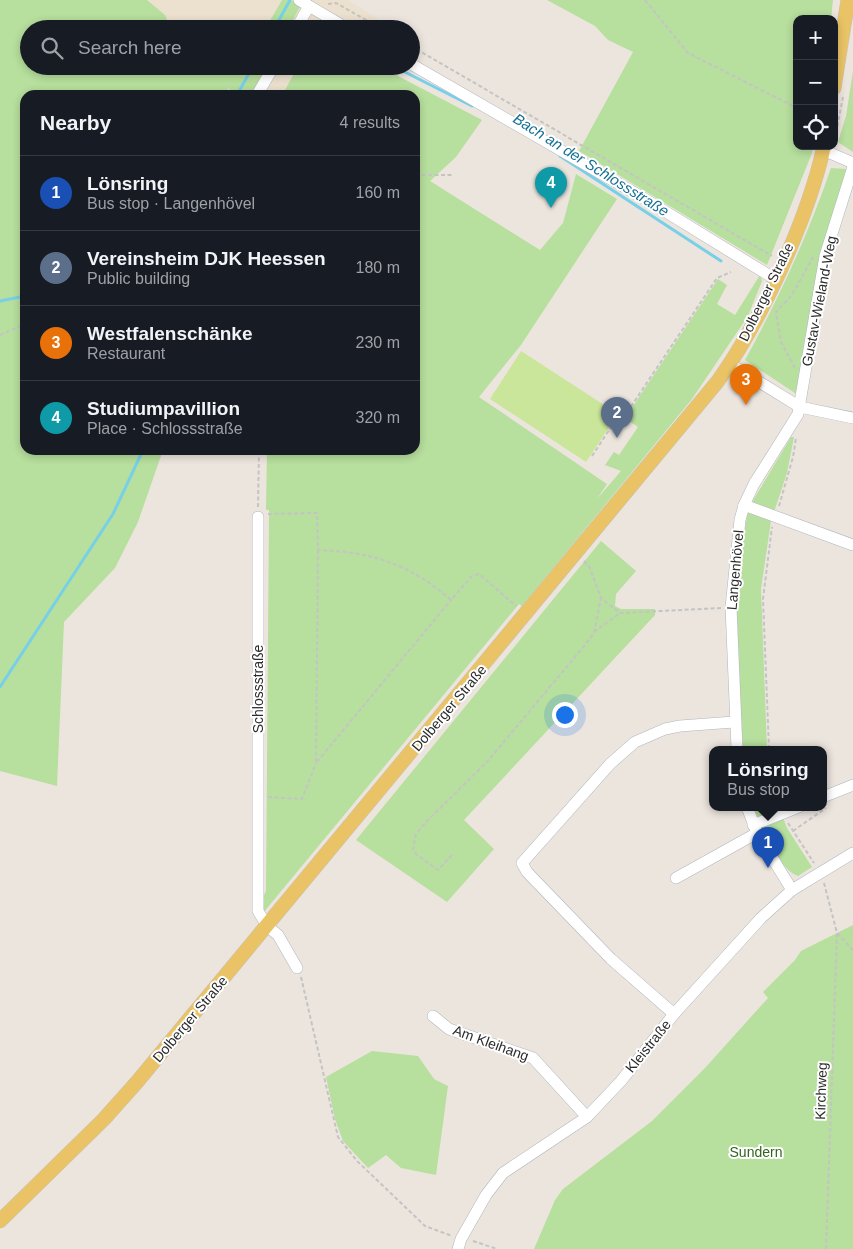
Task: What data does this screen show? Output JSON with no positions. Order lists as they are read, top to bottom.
{
  "streets": {
    "main road": ["Dolberger Straße"],
    "street": [
      "Gustav-Wieland-Weg",
      "Langenhövel",
      "Schlossstraße",
      "Am Kleihang",
      "Kleistraße"
    ],
    "path": ["Kirchweg"]
  },
  "crossings": [
    ["Dolberger Straße", "Schlossstraße"],
    ["Gustav-Wieland-Weg", "Langenhövel"],
    ["Am Kleihang", "Kleistraße"]
  ],
  "water": ["Bach an der Schlossstraße"],
  "parks": ["Sundern"],
  "page": {
    "map_buttons": ["+", "−"],
    "search": "Search here",
    "heading": ["Nearby", "4 results"],
    "list": [
      {
        "mark": "1",
        "name": "Lönsring",
        "note": "Bus stop · Langenhövel",
        "value": "160 m"
      },
      {
        "mark": "2",
        "name": "Vereinsheim DJK Heessen",
        "note": "Public building",
        "value": "180 m"
      },
      {
        "mark": "3",
        "name": "Westfalenschänke",
        "note": "Restaurant",
        "value": "230 m"
      },
      {
        "mark": "4",
        "name": "Studiumpavillion",
        "note": "Place · Schlossstraße",
        "value": "320 m"
      }
    ],
    "pins": [
      "4",
      "3",
      "2",
      "1"
    ],
    "popup": ["Lönsring", "Bus stop"]
  }
}
